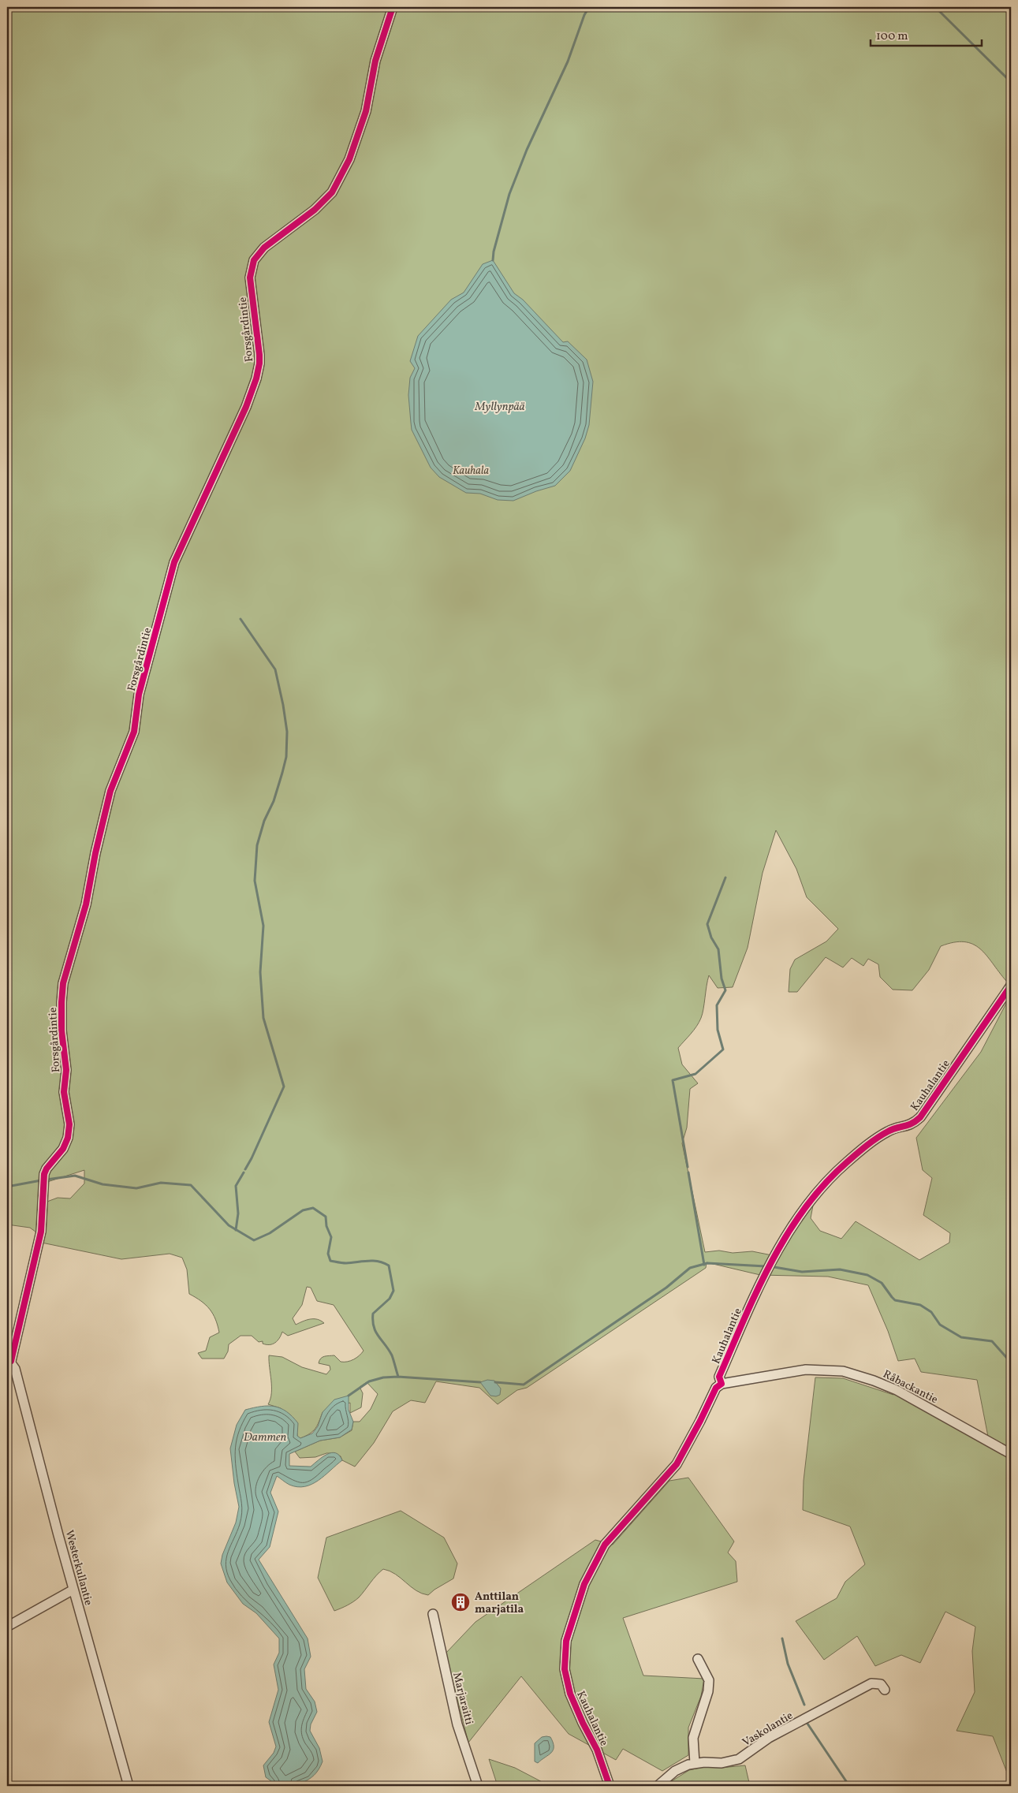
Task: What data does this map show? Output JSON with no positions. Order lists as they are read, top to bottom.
{
  "streets": {
    "street": [
      "Forsgårdintie",
      "Kauhalantie",
      "Råbackantie",
      "Westerkullantie",
      "Marjaraitti",
      "Vaskolantie"
    ]
  },
  "crossings": [
    ["Forsgårdintie", "Westerkullantie"],
    ["Kauhalantie", "Råbackantie"]
  ],
  "water": ["Myllynpää", "Dammen"],
  "parks": ["Kauhala"],
  "places": {
    "building": ["Anttilan marjatila"]
  },
  "scale_bar": "100 m"
}
